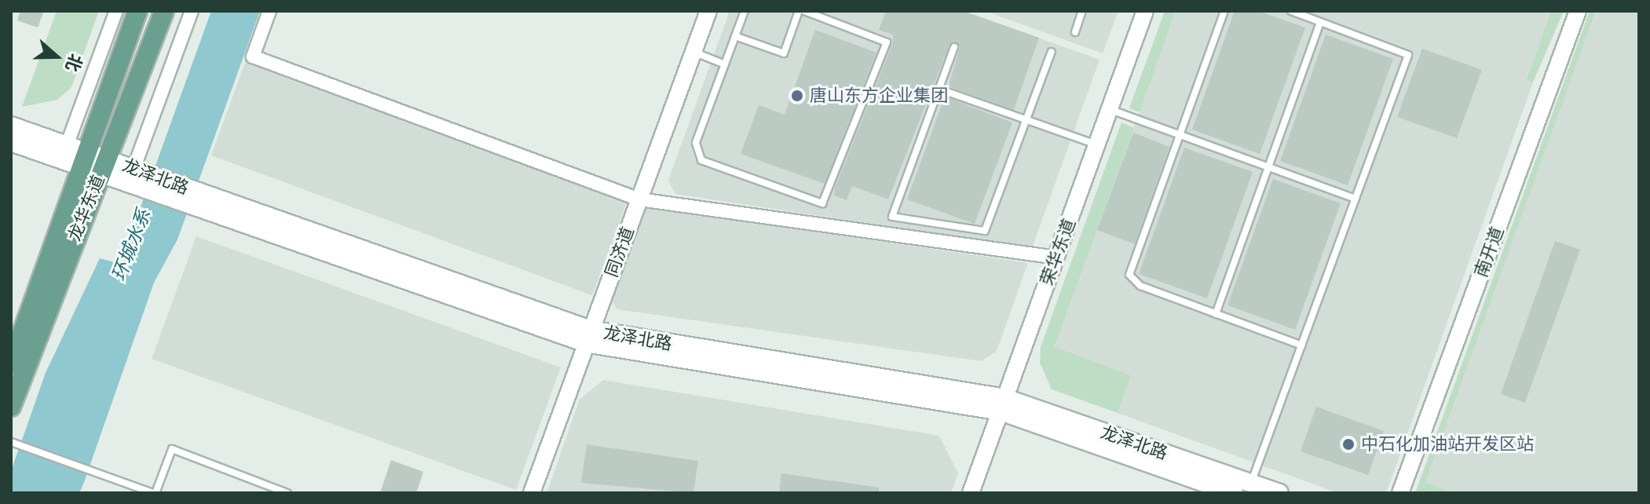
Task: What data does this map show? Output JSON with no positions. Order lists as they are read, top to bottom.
{
  "streets": {
    "main road": ["龙泽北路", "龙华东道"],
    "street": ["同济道", "荣华东道", "南开道"]
  },
  "crossings": [
    ["龙泽北路", "龙华东道"],
    ["龙泽北路", "同济道"],
    ["龙泽北路", "荣华东道"]
  ],
  "water": ["环城水系"],
  "places": ["唐山东方企业集团", "中石化加油站开发区站"],
  "north": "right"
}
